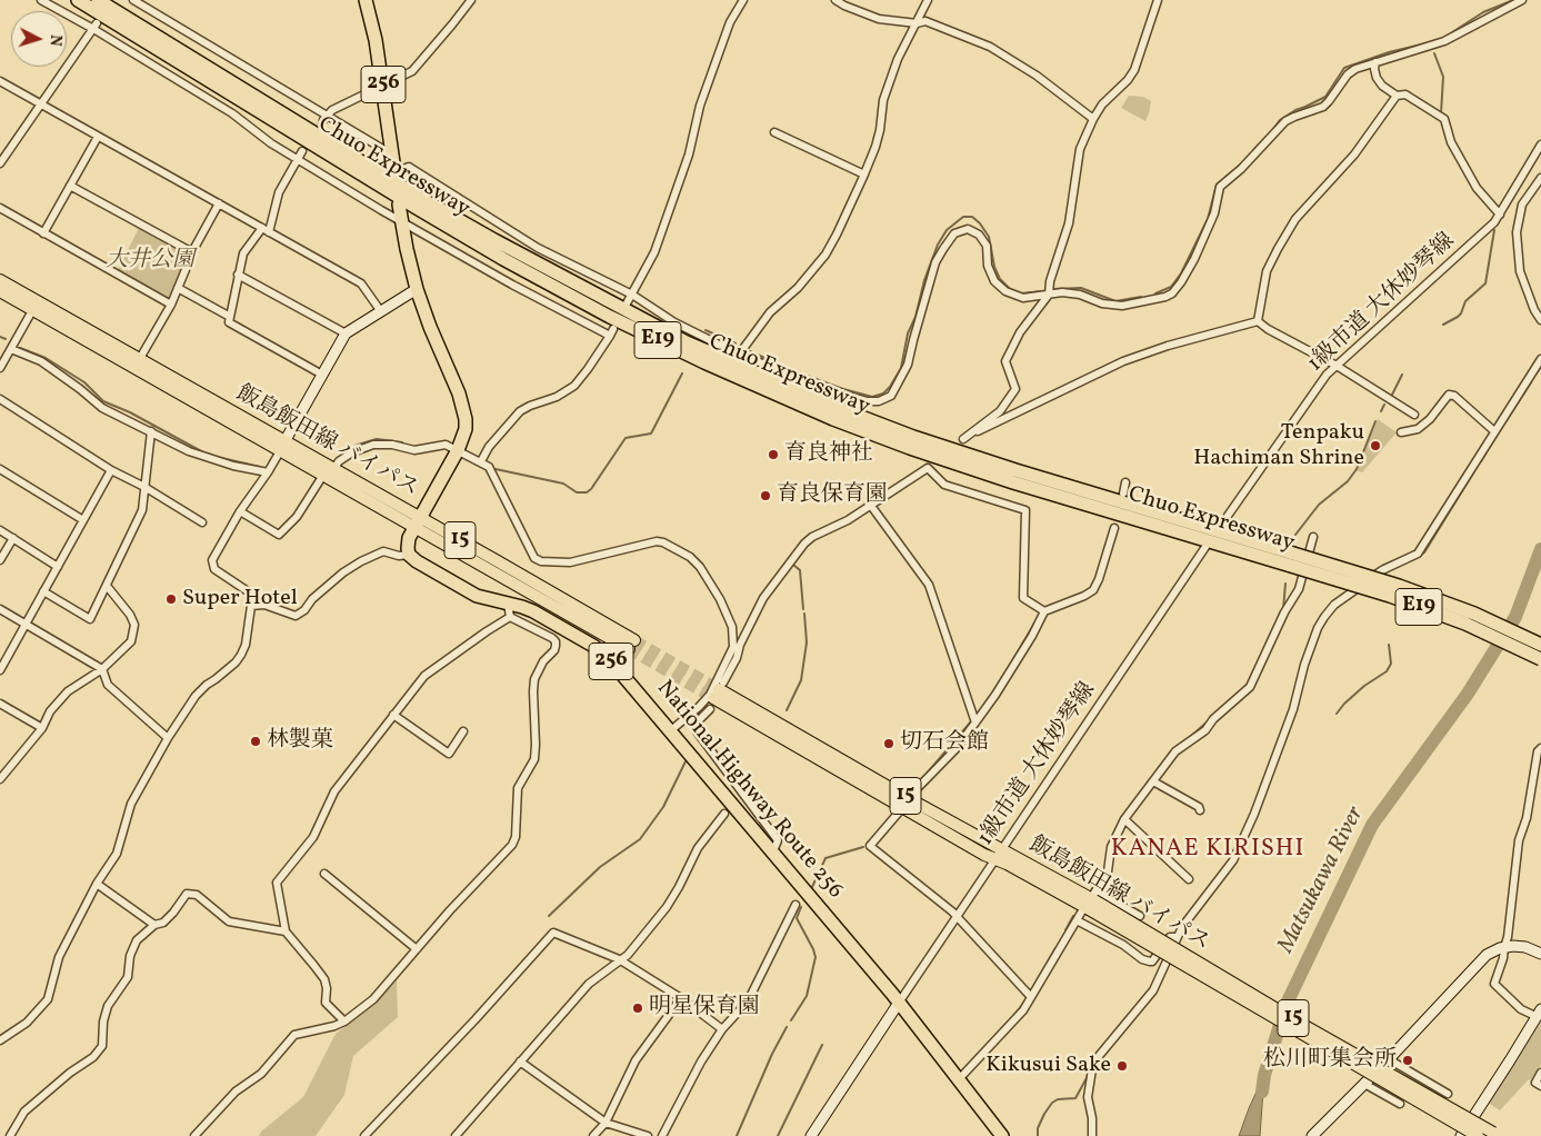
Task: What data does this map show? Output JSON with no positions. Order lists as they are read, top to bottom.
{
  "streets": {
    "highway": [
      "256",
      "Chuo Expressway",
      "E19",
      "National Highway Route 256"
    ],
    "main road": ["飯島飯田線 バイパス", "15"],
    "street": ["1級市道 大休妙琴線"]
  },
  "crossings": [
    ["1級市道 大休妙琴線", "飯島飯田線 バイパス"],
    ["1級市道 大休妙琴線", "National Highway Route 256"]
  ],
  "districts": ["KANAE KIRISHI"],
  "water": ["Matsukawa River"],
  "parks": ["大井公園"],
  "places": [
    "Tenpaku Hachiman Shrine",
    "育良神社",
    "育良保育園",
    "Super Hotel",
    "林製菓",
    "切石会館",
    "明星保育園",
    "松川町集会所",
    "Kikusui Sake"
  ],
  "north": "right"
}
